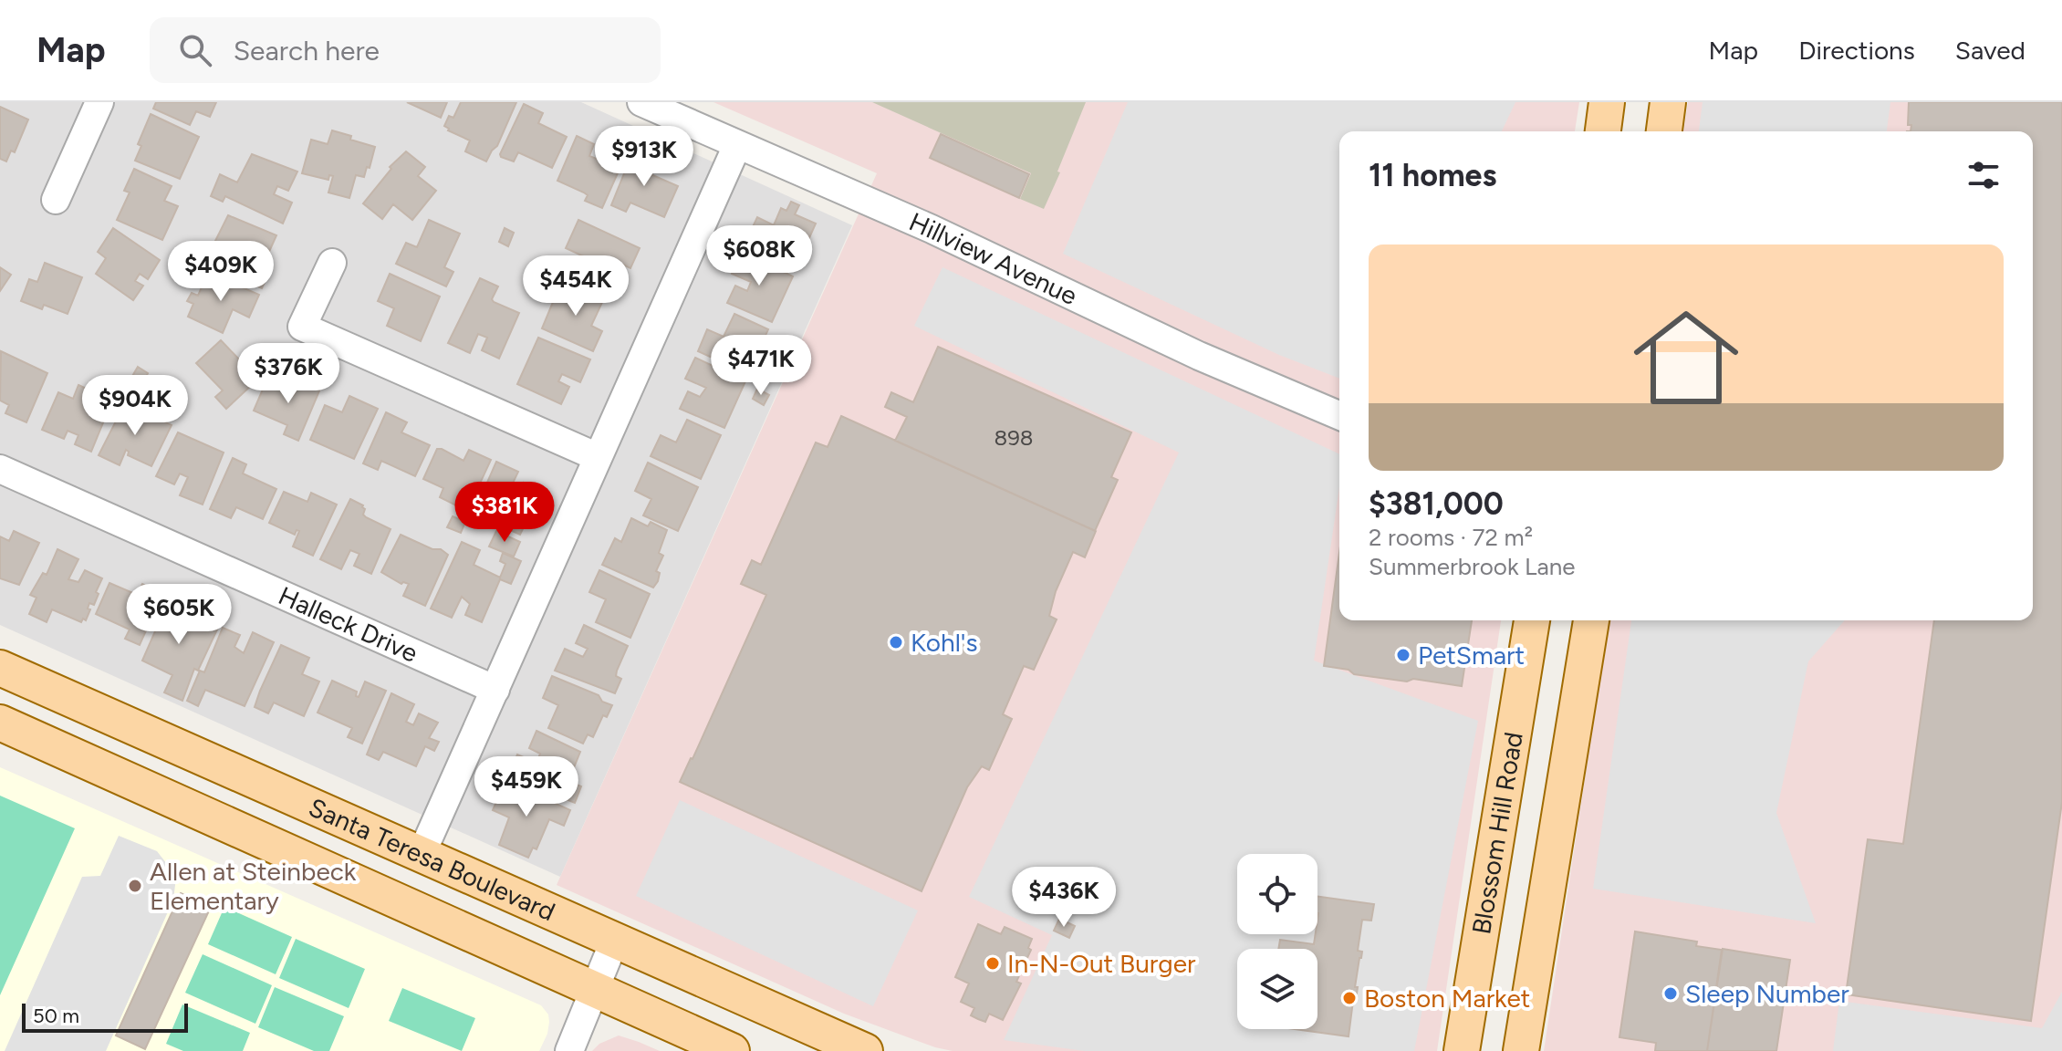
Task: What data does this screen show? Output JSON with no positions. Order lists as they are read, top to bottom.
{
  "streets": {
    "main road": ["Blossom Hill Road", "Santa Teresa Boulevard"],
    "street": ["Hillview Avenue", "Halleck Drive"]
  },
  "places": [
    "Kohl's",
    "PetSmart",
    "Allen at Steinbeck Elementary",
    "In-N-Out Burger",
    "Sleep Number",
    "Boston Market"
  ],
  "house_numbers": ["898"],
  "scale_bar": "50 m",
  "page": {
    "header": "Map",
    "search": "Search here",
    "nav": ["Map", "Directions", "Saved"],
    "price": [
      "$913K",
      "$608K",
      "$409K",
      "$454K",
      "$471K",
      "$376K",
      "$904K",
      "$381K",
      "$605K",
      "$459K",
      "$436K"
    ],
    "heading": "11 homes",
    "list": [
      {
        "name": "$381,000",
        "note": "2 rooms · 72 m² · Summerbrook Lane"
      }
    ],
    "scale": "50 m"
  }
}
